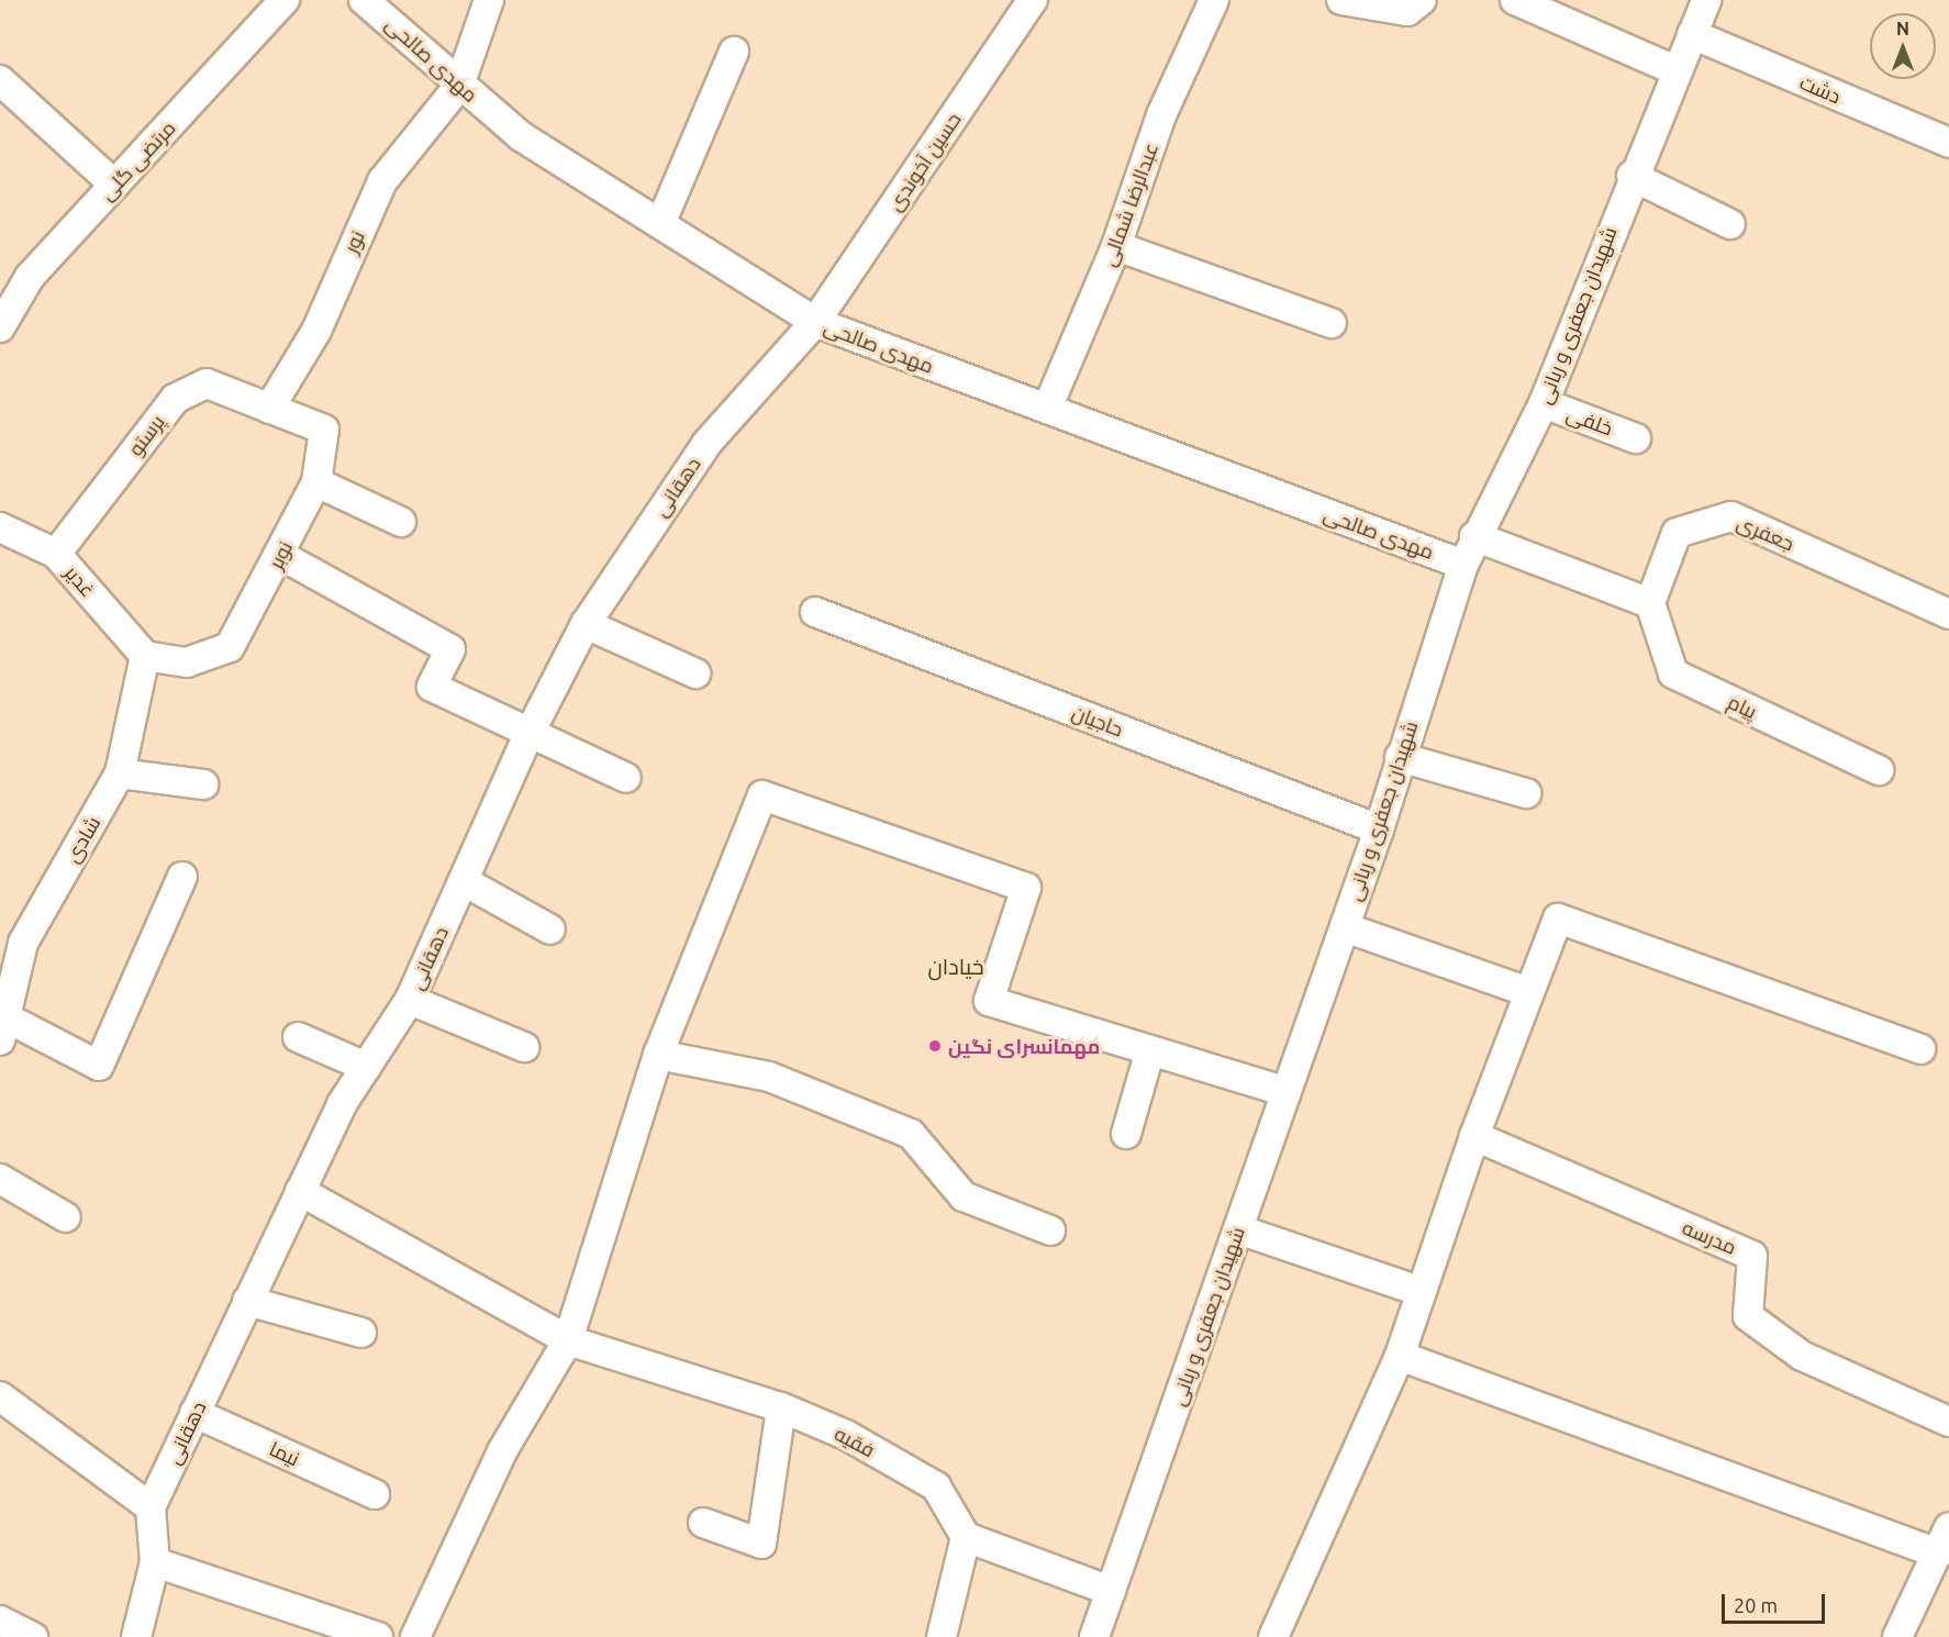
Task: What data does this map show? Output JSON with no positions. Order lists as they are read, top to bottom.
{
  "streets": {
    "street": [
      "مهدی صالحی",
      "دشت",
      "مرتضی گلی",
      "حسین آخوندی",
      "عبدالرضا شمالی",
      "نور",
      "شهیدان جعفری و ربانی",
      "خلفی",
      "پرستو",
      "دهقانی",
      "جعفری",
      "نوبر",
      "غدیر",
      "پیام",
      "حاجیان",
      "شادی",
      "مدرسه",
      "فقیه",
      "نیما"
    ]
  },
  "crossings": [
    ["مهدی صالحی", "حسین آخوندی"],
    ["مهدی صالحی", "عبدالرضا شمالی"],
    ["مهدی صالحی", "نور"],
    ["مهدی صالحی", "شهیدان جعفری و ربانی"],
    ["مهدی صالحی", "دهقانی"],
    ["دشت", "شهیدان جعفری و ربانی"],
    ["حسین آخوندی", "دهقانی"],
    ["نور", "پرستو"],
    ["نور", "نوبر"],
    ["شهیدان جعفری و ربانی", "خلفی"],
    ["شهیدان جعفری و ربانی", "حاجیان"],
    ["پرستو", "نوبر"],
    ["پرستو", "غدیر"],
    ["دهقانی", "فقیه"],
    ["دهقانی", "نیما"],
    ["جعفری", "پیام"],
    ["نوبر", "غدیر"],
    ["نوبر", "شادی"],
    ["غدیر", "شادی"]
  ],
  "districts": ["خیادان"],
  "places": ["مهمانسرای نگین"],
  "scale_bar": "20 m",
  "north": "top"
}
